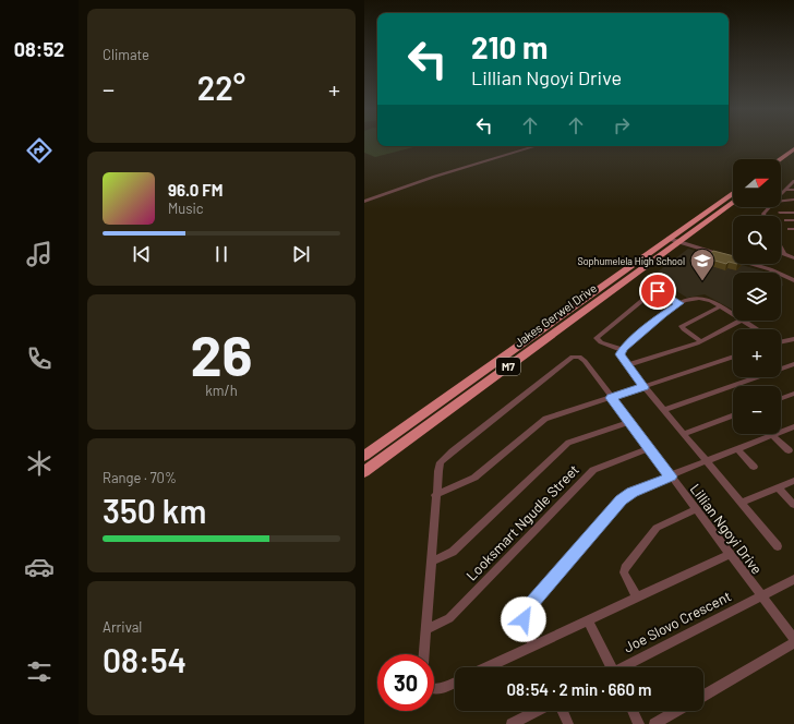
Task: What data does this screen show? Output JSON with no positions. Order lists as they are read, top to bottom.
{
  "streets": {
    "highway": ["Jakes Gerwel Drive", "M7"],
    "street": ["Looksmart Ngudle Street", "Lillian Ngoyi Drive", "Joe Slovo Crescent"]
  },
  "crossings": [
    ["Looksmart Ngudle Street", "Lillian Ngoyi Drive"],
    ["Lillian Ngoyi Drive", "Joe Slovo Crescent"]
  ],
  "places": {
    "school or university": ["Sophumelela High School"]
  },
  "north": "right",
  "page": {
    "tabs": "08:52",
    "tile": [
      "Climate",
      ["26", "km/h"],
      ["Range · 70%", "350 km"],
      ["Arrival", "08:54"]
    ],
    "turn": ["210 m", "Lillian Ngoyi Drive"],
    "heat": ["−", "22°", "+"],
    "map_buttons": ["+", "−"],
    "song": ["96.0 FM", "Music"],
    "limit": "30",
    "trip": "08:54 · 2 min · 660 m"
  }
}
